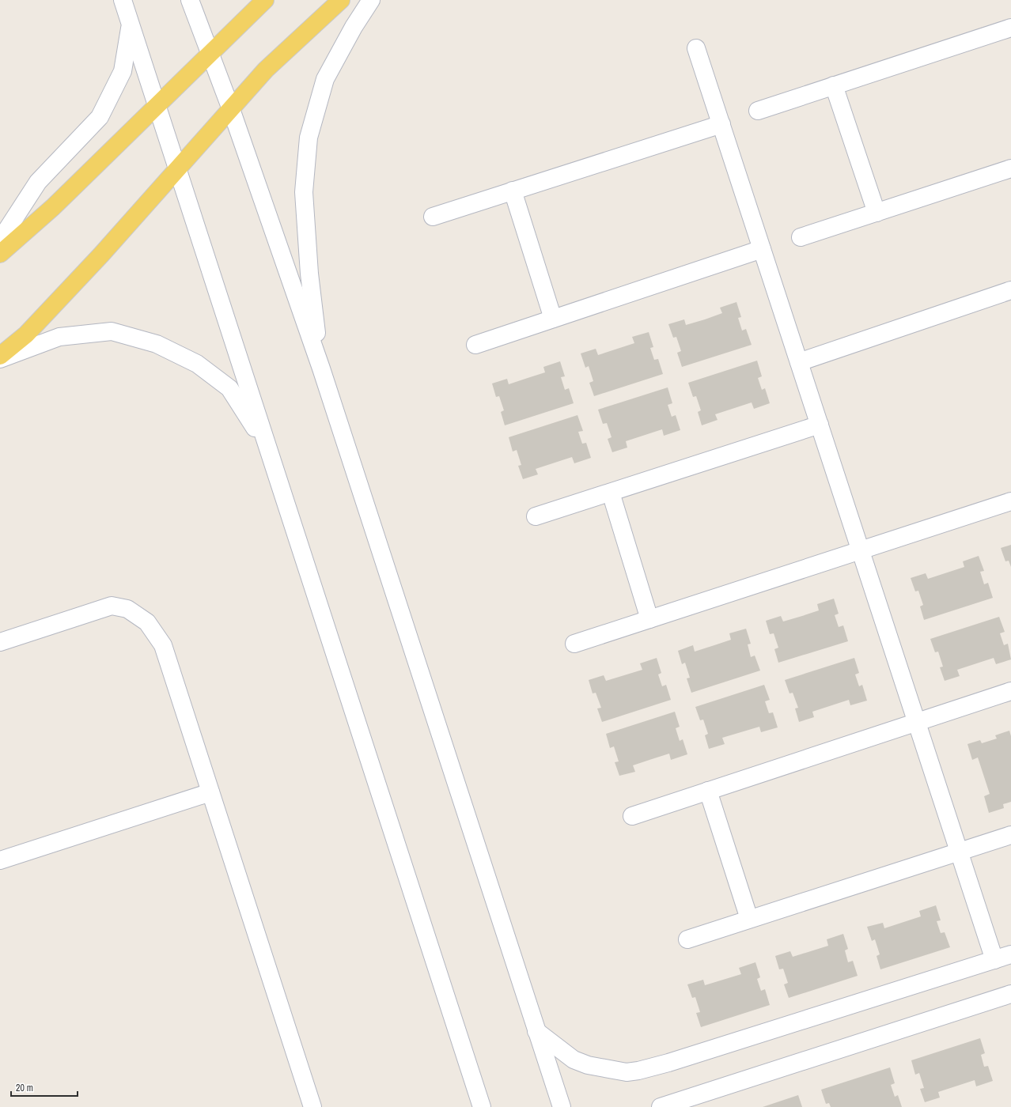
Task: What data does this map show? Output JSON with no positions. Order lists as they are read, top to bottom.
{
  "scale_bar": "20 m"
}
